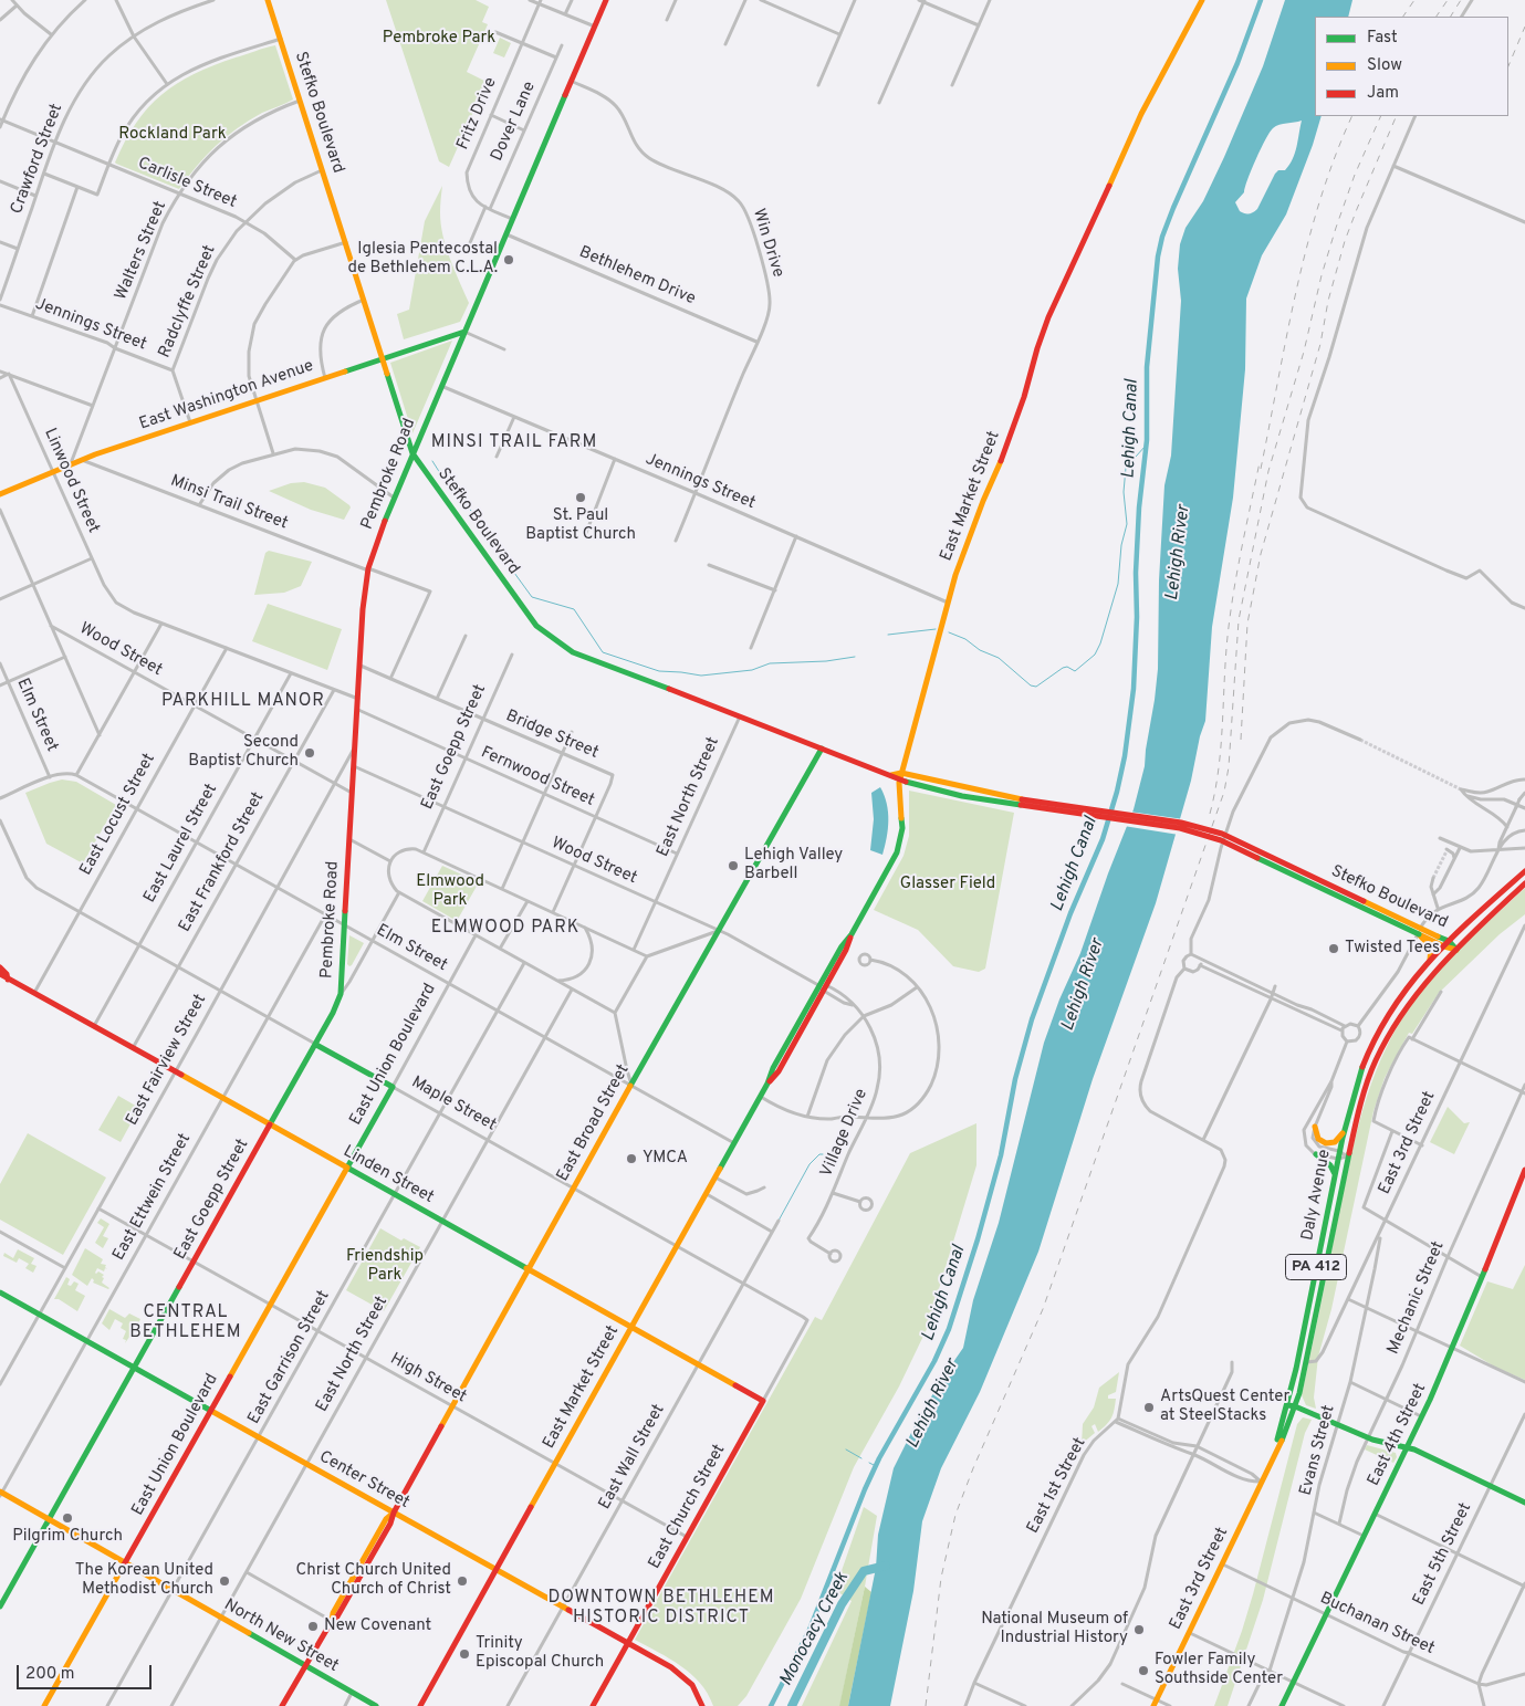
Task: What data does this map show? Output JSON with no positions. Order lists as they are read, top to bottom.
{
  "streets": {
    "main road": [
      "Stefko Boulevard",
      "East Washington Avenue",
      "Pembroke Road",
      "East Market Street",
      "East Goepp Street",
      "East Union Boulevard",
      "Maple Street",
      "East Broad Street",
      "East 3rd Street",
      "Linden Street",
      "Daly Avenue",
      "PA 412",
      "East 4th Street",
      "Center Street",
      "East Church Street",
      "North New Street"
    ],
    "street": [
      "Fritz Drive",
      "Dover Lane",
      "Crawford Street",
      "Carlisle Street",
      "Win Drive",
      "Walters Street",
      "Bethlehem Drive",
      "Radclyffe Street",
      "Jennings Street",
      "Linwood Street",
      "Minsi Trail Street",
      "Wood Street",
      "Elm Street",
      "Bridge Street",
      "Fernwood Street",
      "East North Street",
      "East Locust Street",
      "East Laurel Street",
      "East Frankford Street",
      "East Fairview Street",
      "Village Drive",
      "East Ettwein Street",
      "Mechanic Street",
      "East Garrison Street",
      "High Street",
      "Evans Street",
      "East Wall Street",
      "East 1st Street",
      "East 5th Street",
      "Buchanan Street"
    ]
  },
  "crossings": [
    ["Stefko Boulevard", "Walters Street"],
    ["Stefko Boulevard", "Radclyffe Street"],
    ["Stefko Boulevard", "East Washington Avenue"],
    ["Stefko Boulevard", "Pembroke Road"],
    ["Stefko Boulevard", "East Market Street"],
    ["Stefko Boulevard", "East North Street"],
    ["Stefko Boulevard", "East Broad Street"],
    ["Stefko Boulevard", "Daly Avenue"],
    ["Fritz Drive", "Dover Lane"],
    ["Fritz Drive", "Pembroke Road"],
    ["Crawford Street", "Carlisle Street"],
    ["Carlisle Street", "Walters Street"],
    ["Carlisle Street", "Radclyffe Street"],
    ["Win Drive", "Bethlehem Drive"],
    ["Win Drive", "Jennings Street"],
    ["Win Drive", "Pembroke Road"],
    ["Walters Street", "Jennings Street"],
    ["Walters Street", "East Washington Avenue"],
    ["Bethlehem Drive", "Pembroke Road"],
    ["Radclyffe Street", "Jennings Street"],
    ["Radclyffe Street", "East Washington Avenue"],
    ["Jennings Street", "Pembroke Road"],
    ["Jennings Street", "East Market Street"],
    ["East Washington Avenue", "Pembroke Road"],
    ["East Washington Avenue", "Linwood Street"],
    ["East Washington Avenue", "Minsi Trail Street"],
    ["Pembroke Road", "Minsi Trail Street"],
    ["Pembroke Road", "Wood Street"],
    ["Pembroke Road", "Elm Street"],
    ["Pembroke Road", "Bridge Street"],
    ["Pembroke Road", "East Goepp Street"],
    ["Pembroke Road", "Fernwood Street"],
    ["Pembroke Road", "East Fairview Street"],
    ["East Market Street", "Wood Street"],
    ["East Market Street", "Elm Street"],
    ["East Market Street", "Maple Street"],
    ["East Market Street", "Village Drive"],
    ["East Market Street", "Linden Street"],
    ["East Market Street", "High Street"],
    ["East Market Street", "Center Street"],
    ["Minsi Trail Street", "Bridge Street"],
    ["Wood Street", "East Goepp Street"],
    ["Wood Street", "East North Street"],
    ["Wood Street", "East Locust Street"],
    ["Wood Street", "East Laurel Street"],
    ["Wood Street", "East Frankford Street"],
    ["Wood Street", "East Fairview Street"],
    ["Wood Street", "East Broad Street"],
    ["Wood Street", "Village Drive"],
    ["Elm Street", "East Goepp Street"],
    ["Elm Street", "East North Street"],
    ["Elm Street", "East Locust Street"],
    ["Elm Street", "East Laurel Street"],
    ["Elm Street", "East Frankford Street"],
    ["Elm Street", "East Union Boulevard"],
    ["Elm Street", "East Fairview Street"],
    ["Elm Street", "East Broad Street"],
    ["Elm Street", "East Ettwein Street"],
    ["Elm Street", "East Garrison Street"],
    ["Bridge Street", "East Goepp Street"],
    ["Bridge Street", "Fernwood Street"],
    ["East Goepp Street", "Fernwood Street"],
    ["East Goepp Street", "Maple Street"],
    ["East Goepp Street", "Linden Street"],
    ["East Goepp Street", "High Street"],
    ["East Goepp Street", "Center Street"],
    ["East Goepp Street", "North New Street"],
    ["Fernwood Street", "East North Street"],
    ["East North Street", "Maple Street"],
    ["East North Street", "Linden Street"],
    ["East North Street", "High Street"],
    ["East North Street", "Center Street"],
    ["East North Street", "North New Street"],
    ["East Locust Street", "Maple Street"],
    ["East Locust Street", "Linden Street"],
    ["East Laurel Street", "Maple Street"],
    ["East Laurel Street", "Linden Street"],
    ["East Frankford Street", "Maple Street"],
    ["East Frankford Street", "Linden Street"],
    ["East Union Boulevard", "Maple Street"],
    ["East Union Boulevard", "Linden Street"],
    ["East Union Boulevard", "High Street"],
    ["East Union Boulevard", "Center Street"],
    ["East Union Boulevard", "North New Street"],
    ["East Fairview Street", "Maple Street"],
    ["East Fairview Street", "Linden Street"],
    ["East Fairview Street", "High Street"],
    ["East Fairview Street", "Center Street"],
    ["Maple Street", "East Broad Street"],
    ["Maple Street", "East Ettwein Street"],
    ["Maple Street", "East Garrison Street"],
    ["Maple Street", "East Wall Street"],
    ["Maple Street", "East Church Street"],
    ["East Broad Street", "Linden Street"],
    ["East Broad Street", "High Street"],
    ["East Broad Street", "Center Street"],
    ["East Broad Street", "North New Street"],
    ["East 3rd Street", "Daly Avenue"],
    ["East 3rd Street", "Evans Street"],
    ["East 3rd Street", "Buchanan Street"],
    ["Linden Street", "East Ettwein Street"],
    ["Linden Street", "East Garrison Street"],
    ["Linden Street", "East Wall Street"],
    ["Linden Street", "East Church Street"],
    ["East Ettwein Street", "High Street"],
    ["East Ettwein Street", "Center Street"],
    ["East Ettwein Street", "North New Street"],
    ["East Garrison Street", "High Street"],
    ["East Garrison Street", "Center Street"],
    ["East Garrison Street", "North New Street"],
    ["High Street", "East Wall Street"],
    ["High Street", "East Church Street"],
    ["East 4th Street", "Buchanan Street"],
    ["Evans Street", "Buchanan Street"],
    ["East Wall Street", "Center Street"],
    ["Center Street", "East Church Street"],
    ["East 5th Street", "Buchanan Street"]
  ],
  "districts": [
    "MINSI TRAIL FARM",
    "PARKHILL MANOR",
    "ELMWOOD PARK",
    "CENTRAL BETHLEHEM",
    "DOWNTOWN BETHLEHEM HISTORIC DISTRICT"
  ],
  "water": ["Lehigh Canal", "Lehigh River", "Monocacy Creek"],
  "parks": [
    "Pembroke Park",
    "Rockland Park",
    "Elmwood Park",
    "Glasser Field",
    "Friendship Park"
  ],
  "places": [
    "Iglesia Pentecostal de Bethlehem C.L.A.",
    "St. Paul Baptist Church",
    "Second Baptist Church",
    "Lehigh Valley Barbell",
    "Twisted Tees",
    "YMCA",
    "ArtsQuest Center at SteelStacks",
    "Pilgrim Church",
    "The Korean United Methodist Church",
    "Christ Church United Church of Christ",
    "New Covenant",
    "National Museum of Industrial History",
    "Trinity Episcopal Church",
    "Fowler Family Southside Center"
  ],
  "legend": ["Fast", "Slow", "Jam"],
  "scale_bar": "200 m"
}
